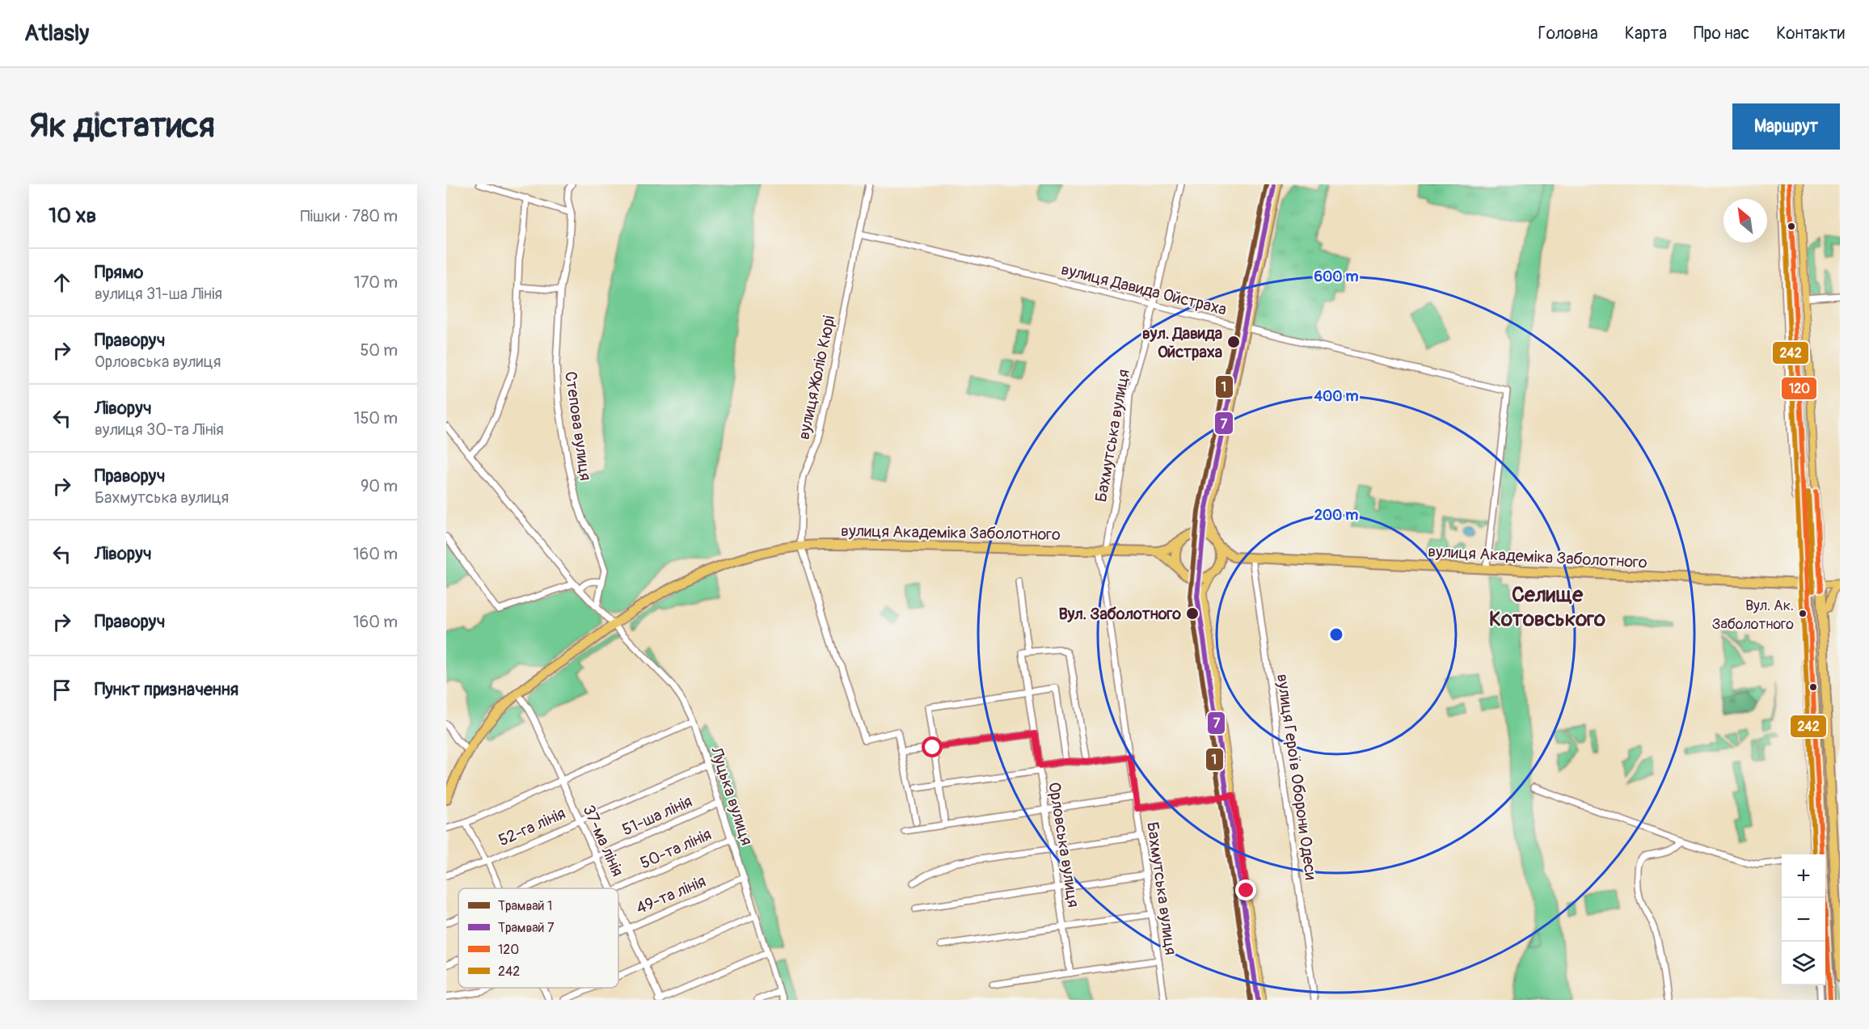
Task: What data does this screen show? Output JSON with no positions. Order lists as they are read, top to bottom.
{
  "streets": {
    "highway": ["вулиця Академіка Заболотного"],
    "street": [
      "вулиця Давида Ойстраха",
      "вулиця Жоліо Кюрі",
      "Степова вулиця",
      "Бахмутська вулиця",
      "вулиця Героїв Оборони Одеси",
      "Луцька вулиця",
      "51-ша лінія",
      "52-га лінія",
      "37-ма лінія",
      "Орловська вулиця",
      "50-та лінія",
      "49-та лінія"
    ]
  },
  "crossings": [
    ["вулиця Давида Ойстраха", "вулиця Жоліо Кюрі"],
    ["вулиця Давида Ойстраха", "Бахмутська вулиця"],
    ["вулиця Давида Ойстраха", "вулиця Академіка Заболотного"],
    ["вулиця Жоліо Кюрі", "вулиця Академіка Заболотного"],
    ["Степова вулиця", "Луцька вулиця"],
    ["Бахмутська вулиця", "вулиця Академіка Заболотного"],
    ["вулиця Академіка Заболотного", "вулиця Героїв Оборони Одеси"],
    ["вулиця Академіка Заболотного", "Луцька вулиця"],
    ["вулиця Академіка Заболотного", "37-ма лінія"],
    ["Луцька вулиця", "51-ша лінія"],
    ["Луцька вулиця", "52-га лінія"],
    ["Луцька вулиця", "50-та лінія"],
    ["Луцька вулиця", "49-та лінія"],
    ["51-ша лінія", "37-ма лінія"],
    ["52-га лінія", "37-ма лінія"],
    ["37-ма лінія", "49-та лінія"]
  ],
  "districts": ["Селище Котовського"],
  "places": ["вул. Давида Ойстраха", "Вул. Заболотного", "Вул. Ак. Заболотного"],
  "lines": [
    "tram line 1",
    "transit line 120",
    "transit line 242",
    "tram line 7"
  ],
  "legend": [
    "Трамвай 1",
    "Трамвай 7",
    "120",
    "242"
  ],
  "north": "top left",
  "page": {
    "header": "Atlasly",
    "nav": [
      "Головна",
      "Карта",
      "Про нас",
      "Контакти"
    ],
    "buttons": "Маршрут",
    "title": "Як дістатися",
    "heading": ["10 хв", "Пішки · 780 m"],
    "list": [
      ["Прямо", "вулиця 31-ша Лінія", "170 m"],
      ["Праворуч", "Орловська вулиця", "50 m"],
      ["Ліворуч", "вулиця 30-та Лінія", "150 m"],
      ["Праворуч", "Бахмутська вулиця", "90 m"],
      ["Ліворуч", "160 m"],
      ["Праворуч", "160 m"],
      "Пункт призначення"
    ],
    "map_buttons": ["+", "−"]
  },
  "rings": ["600 m", "400 m", "200 m"]
}
